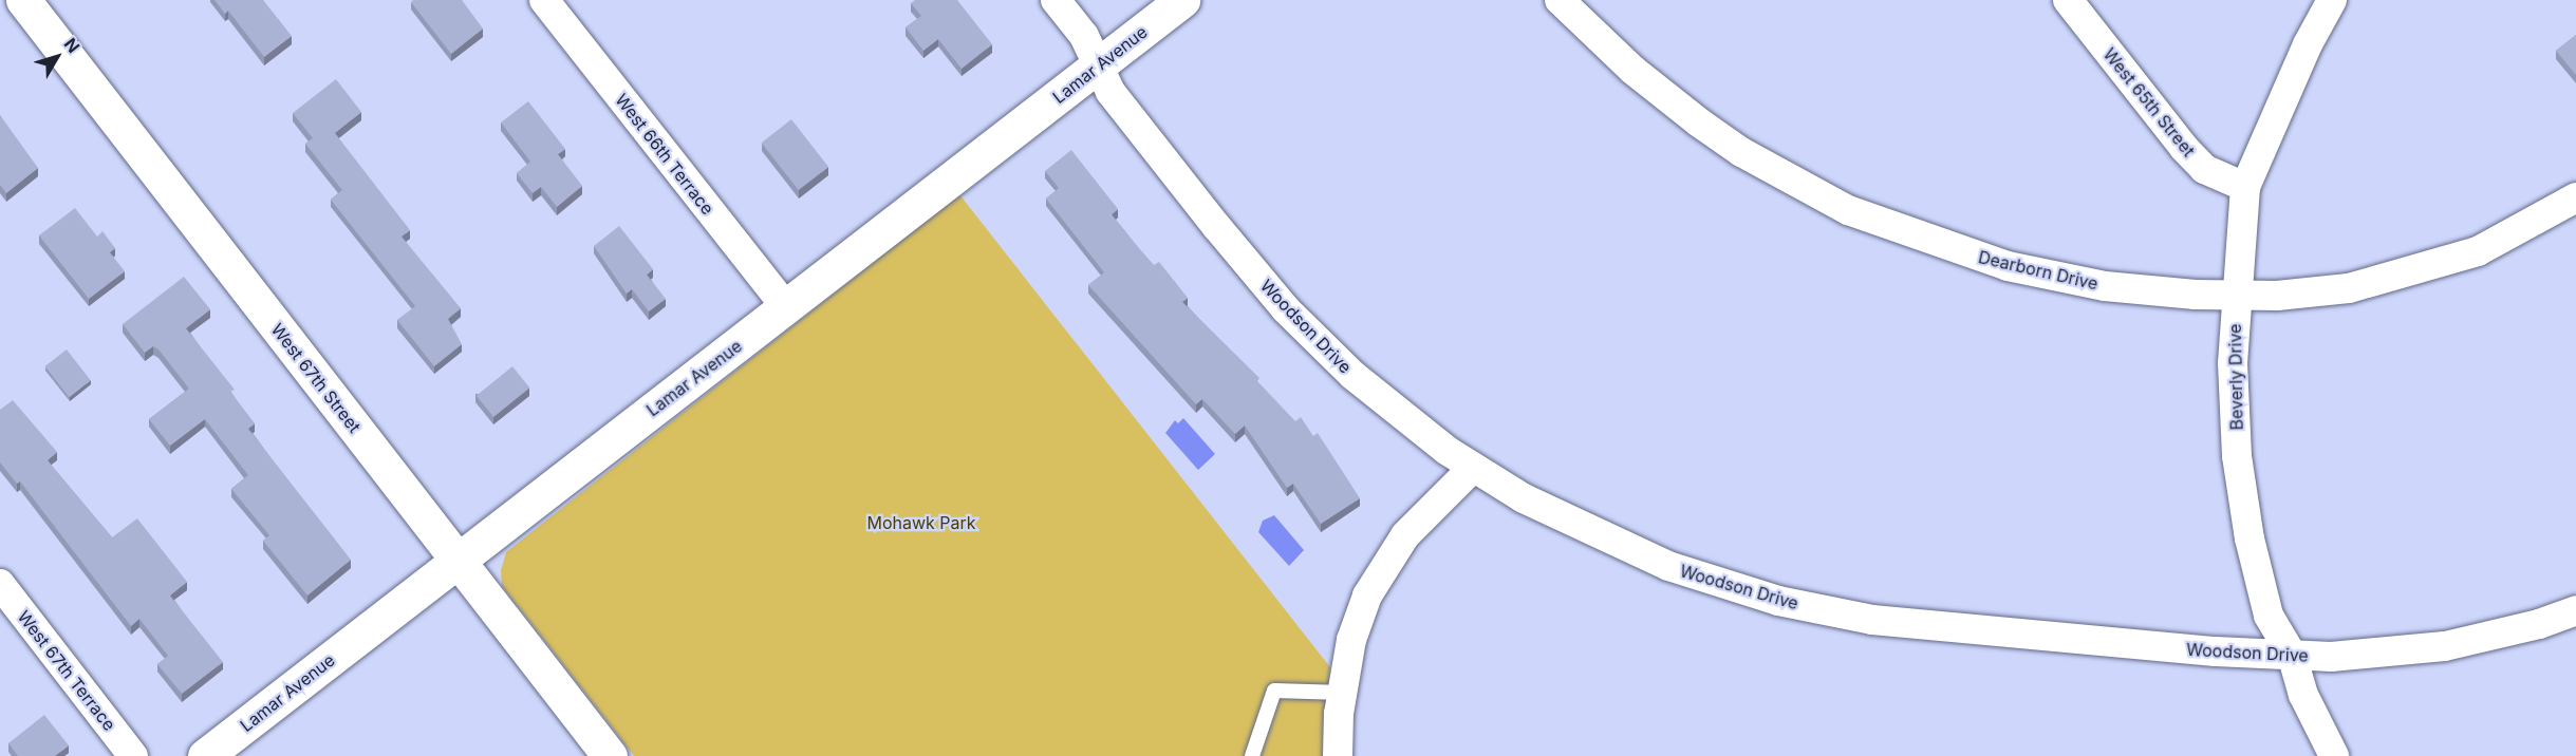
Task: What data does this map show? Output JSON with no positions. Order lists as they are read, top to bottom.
{
  "streets": {
    "street": [
      "Lamar Avenue",
      "West 65th Street",
      "West 66th Terrace",
      "Dearborn Drive",
      "Woodson Drive",
      "Beverly Drive",
      "West 67th Street",
      "West 67th Terrace"
    ]
  },
  "crossings": [
    ["Lamar Avenue", "West 66th Terrace"],
    ["Lamar Avenue", "Woodson Drive"],
    ["Lamar Avenue", "West 67th Street"],
    ["West 65th Street", "Beverly Drive"],
    ["Dearborn Drive", "Beverly Drive"],
    ["Woodson Drive", "Beverly Drive"]
  ],
  "parks": ["Mohawk Park"],
  "north": "top right"
}
